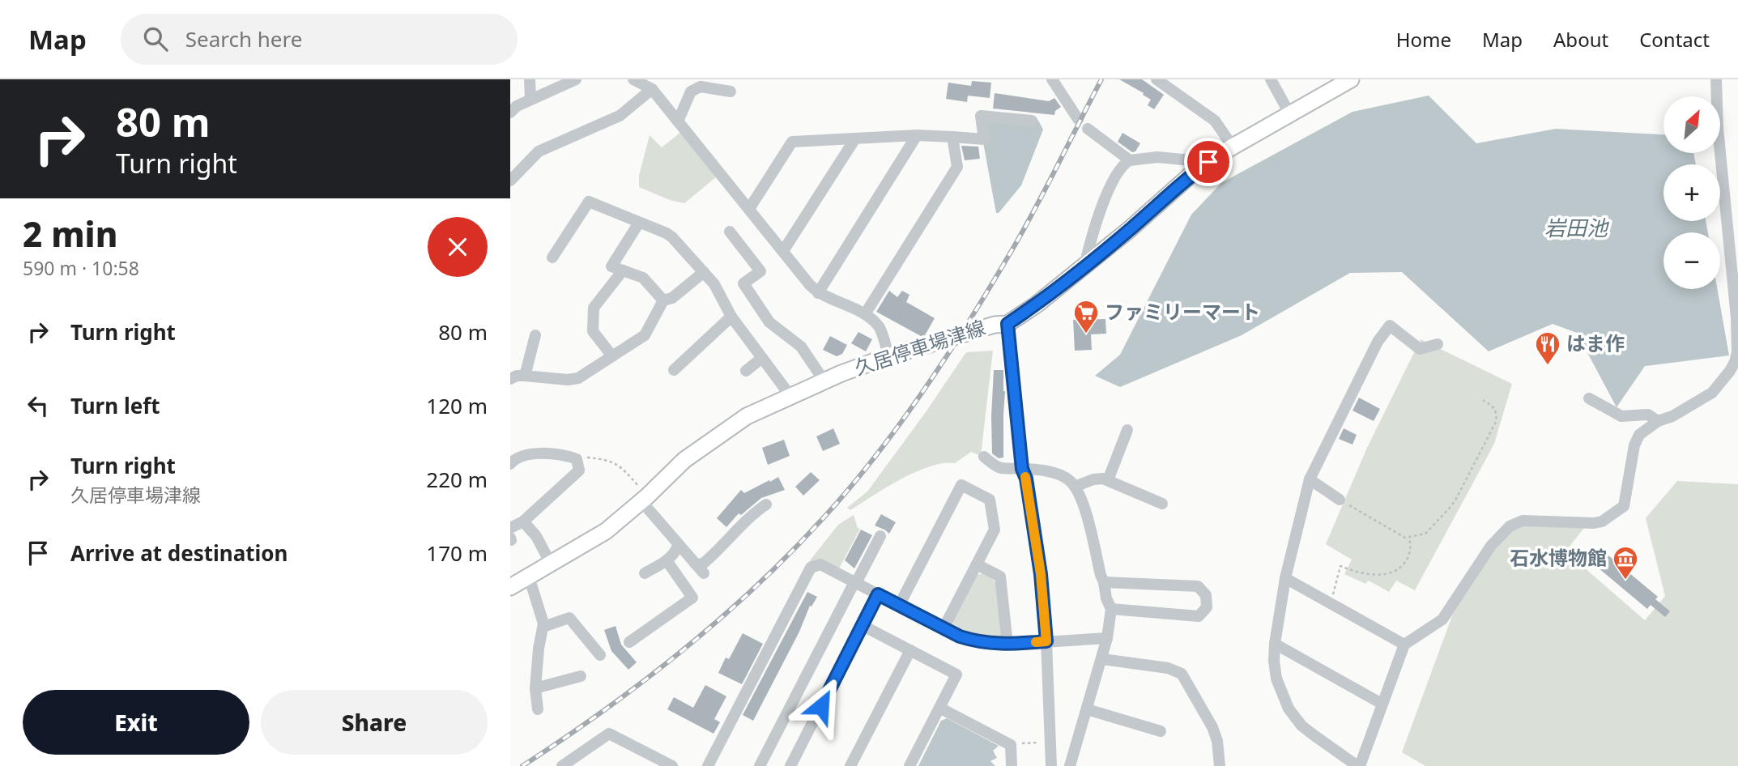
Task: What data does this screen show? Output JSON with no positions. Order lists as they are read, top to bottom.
{
  "streets": {
    "main road": ["久居停車場津線"]
  },
  "water": ["岩田池"],
  "places": {
    "supermarket": ["ファミリーマート"],
    "restaurant": ["はま作"],
    "museum": ["石水博物館"]
  },
  "north": "top right",
  "page": {
    "header": "Map",
    "search": "Search here",
    "nav": [
      "Home",
      "Map",
      "About",
      "Contact"
    ],
    "turn": ["80 m", "Turn right"],
    "map_buttons": ["+", "−"],
    "heading": ["2 min", "590 m · 10:58"],
    "list": [
      {
        "name": "Turn right",
        "value": "80 m"
      },
      {
        "name": "Turn left",
        "value": "120 m"
      },
      {
        "name": "Turn right",
        "note": "久居停車場津線",
        "value": "220 m"
      },
      {
        "name": "Arrive at destination",
        "value": "170 m"
      }
    ],
    "buttons": ["Exit", "Share"]
  }
}
